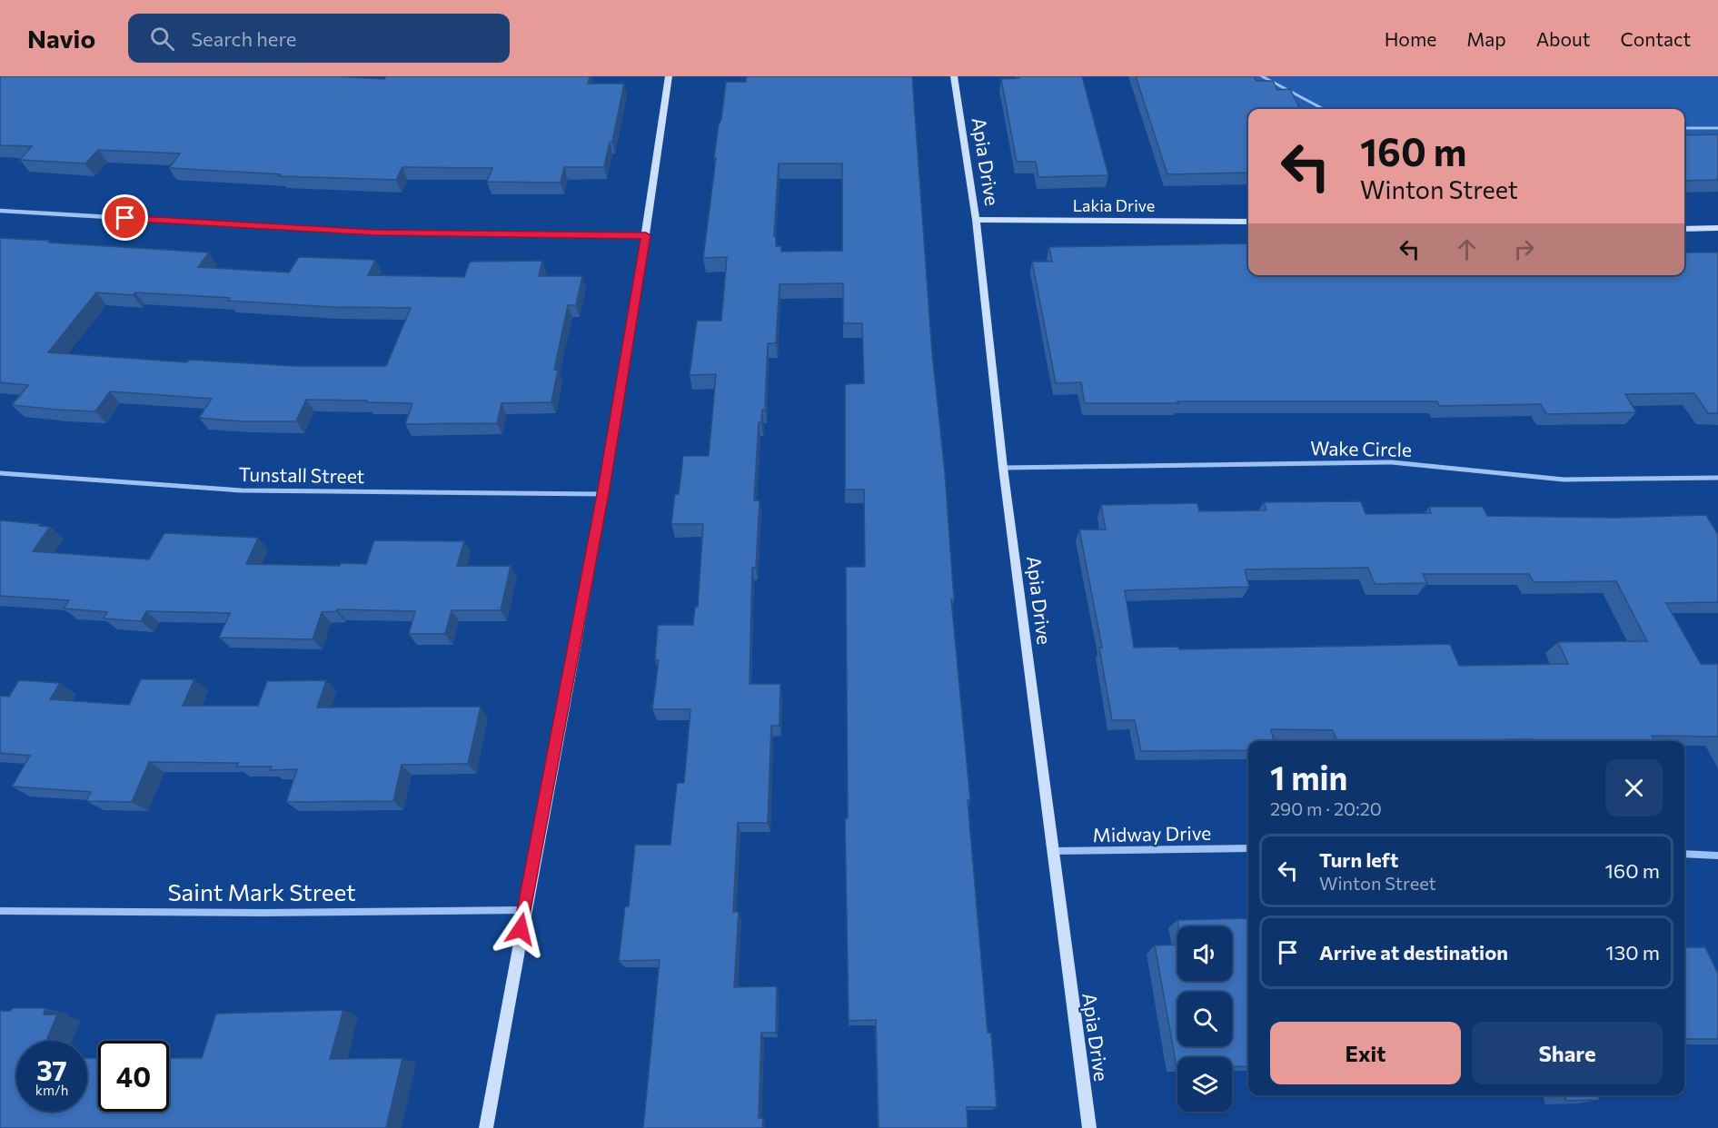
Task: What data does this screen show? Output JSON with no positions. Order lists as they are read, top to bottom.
{
  "streets": {
    "street": [
      "Apia Drive",
      "Lakia Drive",
      "Wake Circle",
      "Tunstall Street",
      "Midway Drive",
      "Saint Mark Street"
    ]
  },
  "crossings": [
    ["Apia Drive", "Lakia Drive"],
    ["Apia Drive", "Wake Circle"],
    ["Apia Drive", "Midway Drive"]
  ],
  "page": {
    "header": "Navio",
    "search": "Search here",
    "nav": [
      "Home",
      "Map",
      "About",
      "Contact"
    ],
    "turn": ["160 m", "Winton Street"],
    "heading": ["1 min", "290 m · 20:20"],
    "list": [
      {
        "name": "Turn left",
        "note": "Winton Street",
        "value": "160 m"
      },
      {
        "name": "Arrive at destination",
        "value": "130 m"
      }
    ],
    "buttons": ["Exit", "Share"],
    "speed": "37 km/h",
    "limit": "40"
  }
}
